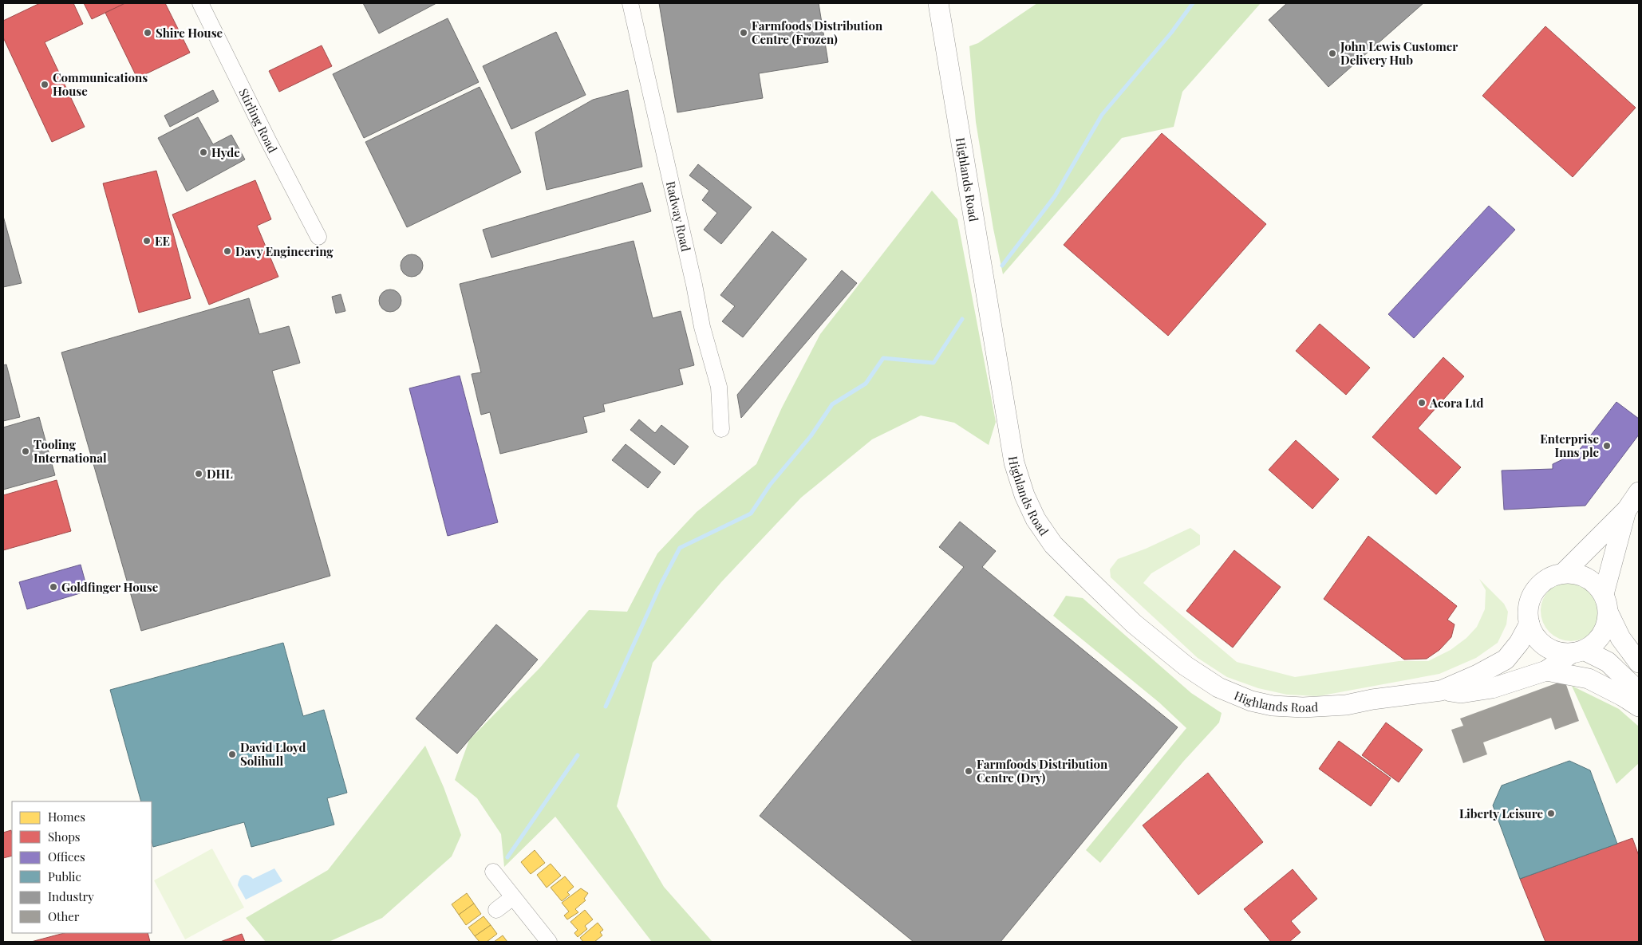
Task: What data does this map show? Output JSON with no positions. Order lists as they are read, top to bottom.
{
  "streets": {
    "street": ["Stirling Road", "Highlands Road", "Radway Road"]
  },
  "places": [
    "Shire House",
    "Farmfoods Distribution Centre (Frozen)",
    "John Lewis Customer Delivery Hub",
    "Communications House",
    "Hyde",
    "EE",
    "Davy Engineering",
    "Acora Ltd",
    "Enterprise Inns plc",
    "Tooling International",
    "DHL",
    "Goldfinger House",
    "David Lloyd Solihull",
    "Farmfoods Distribution Centre (Dry)",
    "Liberty Leisure"
  ],
  "legend": [
    "Homes",
    "Shops",
    "Offices",
    "Public",
    "Industry",
    "Other"
  ]
}
